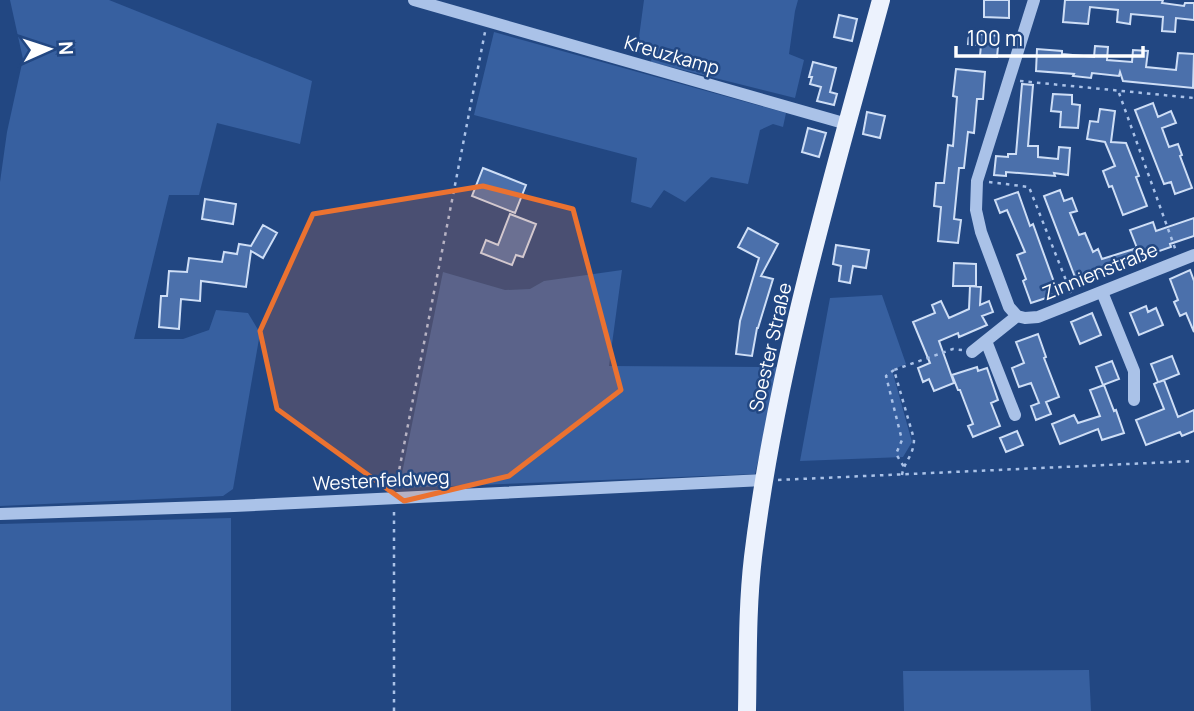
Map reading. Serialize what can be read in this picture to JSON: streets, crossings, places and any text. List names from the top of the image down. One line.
{"streets":{"main road":["Soester Straße"],"street":["Kreuzkamp","Zinnienstraße","Westenfeldweg"]},"crossings":[["Kreuzkamp","Soester Straße"],["Soester Straße","Westenfeldweg"]],"scale_bar":"100 m","north":"right"}
